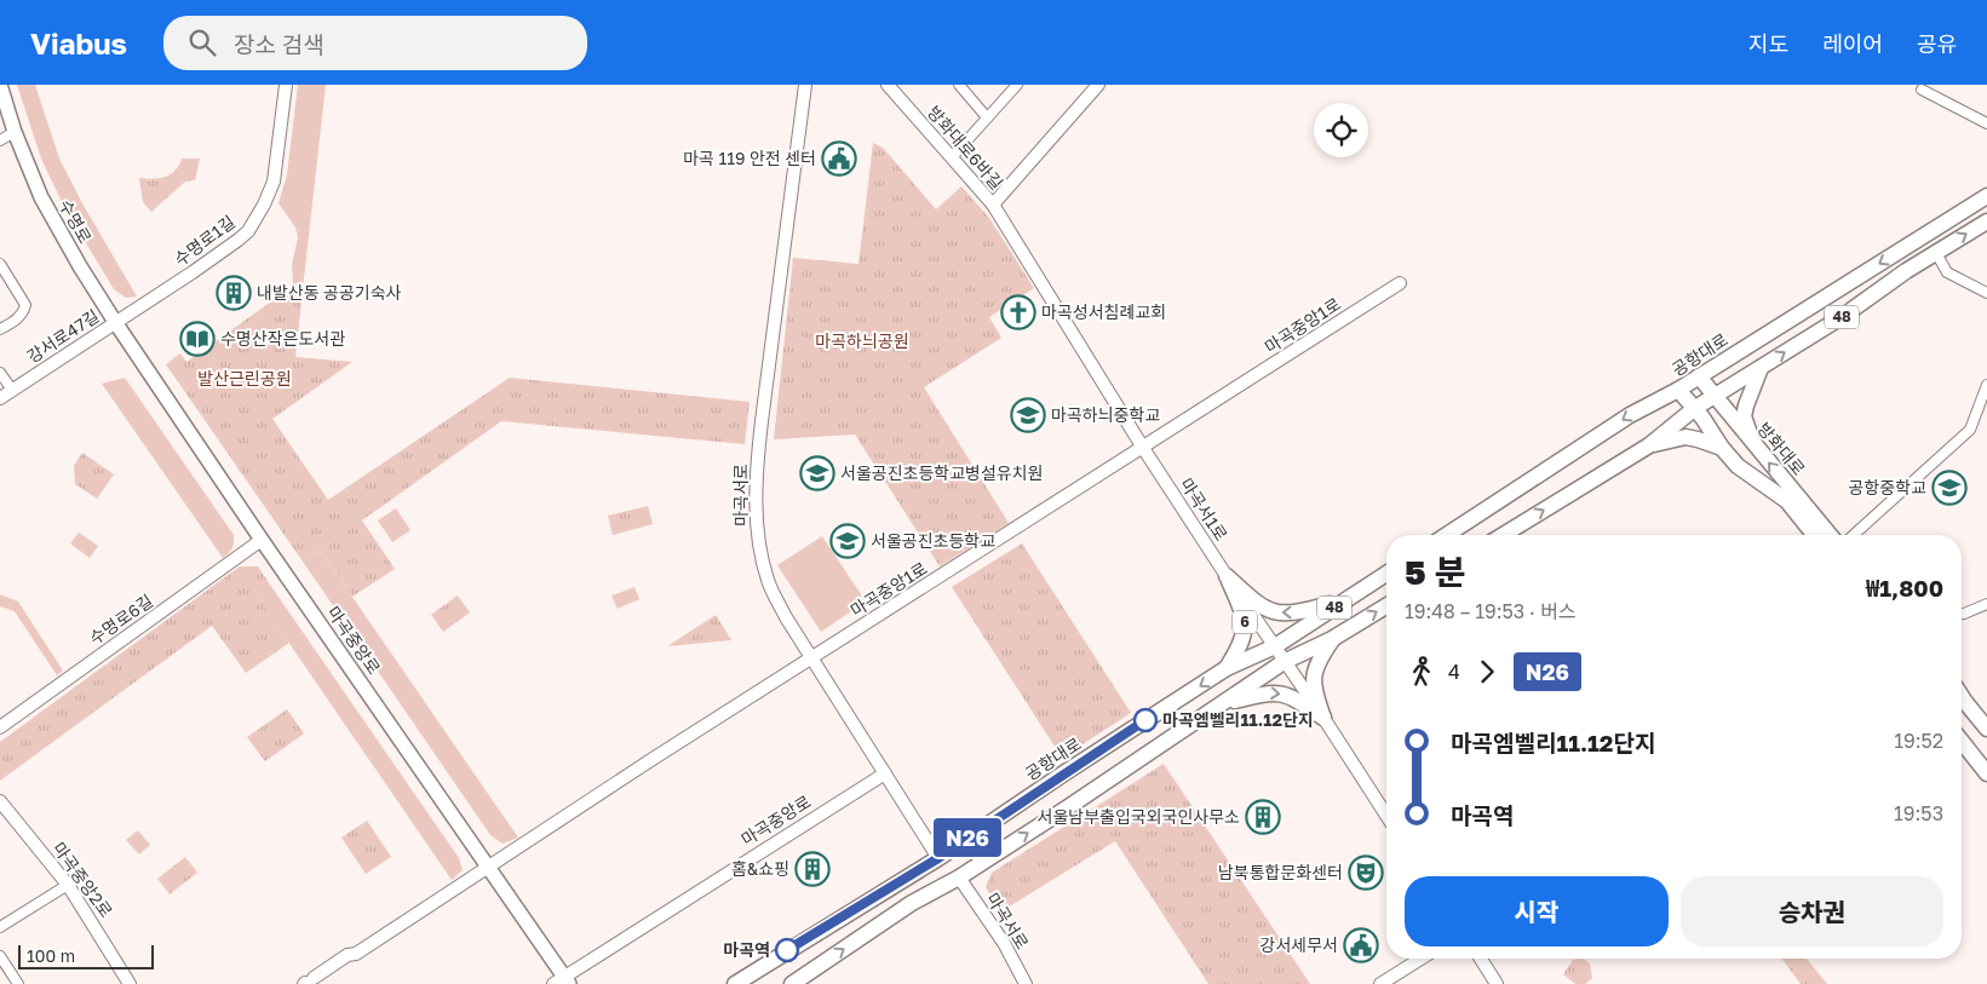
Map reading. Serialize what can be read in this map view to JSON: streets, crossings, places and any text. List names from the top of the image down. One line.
{"streets":{"main road":["수명로","48","공항대로","방화대로","6","마곡중앙로"],"street":["방화대로6바길","수명로1길","마곡중앙1로","강서로47길","마곡서로","마곡서1로","수명로6길","마곡중앙2로"]},"crossings":[["방화대로6바길","마곡서1로"],["수명로","수명로1길"],["수명로","강서로47길"],["수명로","마곡중앙로"],["수명로1길","강서로47길"],["수명로1길","마곡중앙로"],["48","방화대로"],["48","마곡서1로"],["마곡중앙1로","마곡서로"],["마곡중앙1로","마곡서1로"],["마곡중앙1로","마곡중앙로"],["강서로47길","마곡중앙로"],["공항대로","방화대로"],["공항대로","마곡서로"],["공항대로","마곡서1로"],["공항대로","6"],["마곡서로","마곡중앙로"],["마곡서1로","6"],["수명로6길","마곡중앙로"]],"parks":["마곡하늬공원","발산근린공원"],"places":{"public building":["마곡 119 안전 센터","강서세무서"],"building":["내발산동 공공기숙사","서울남부출입국외국인사무소","홈&쇼핑"],"church":["마곡성서침례교회"],"library":["수명산작은도서관"],"school or university":["마곡하늬중학교","서울공진초등학교병설유치원","공항중학교","서울공진초등학교"],"other":["마곡엠벨리11.12단지","마곡역"],"theatre":["남북통합문화센터"]},"lines":["bus line N26"],"scale_bar":"100 m","page":{"header":"Viabus","search":"장소 검색","nav":["지도","레이어","공유"],"on_map":"N26","heading":["5 분","19:48 – 19:53 · 버스","₩1,800"],"legs":["4","N26"],"list":[{"name":"마곡엠벨리11.12단지","value":"19:52"},{"name":"마곡역","value":"19:53"}],"buttons":["시작","승차권"],"scale":"100 m"}}
